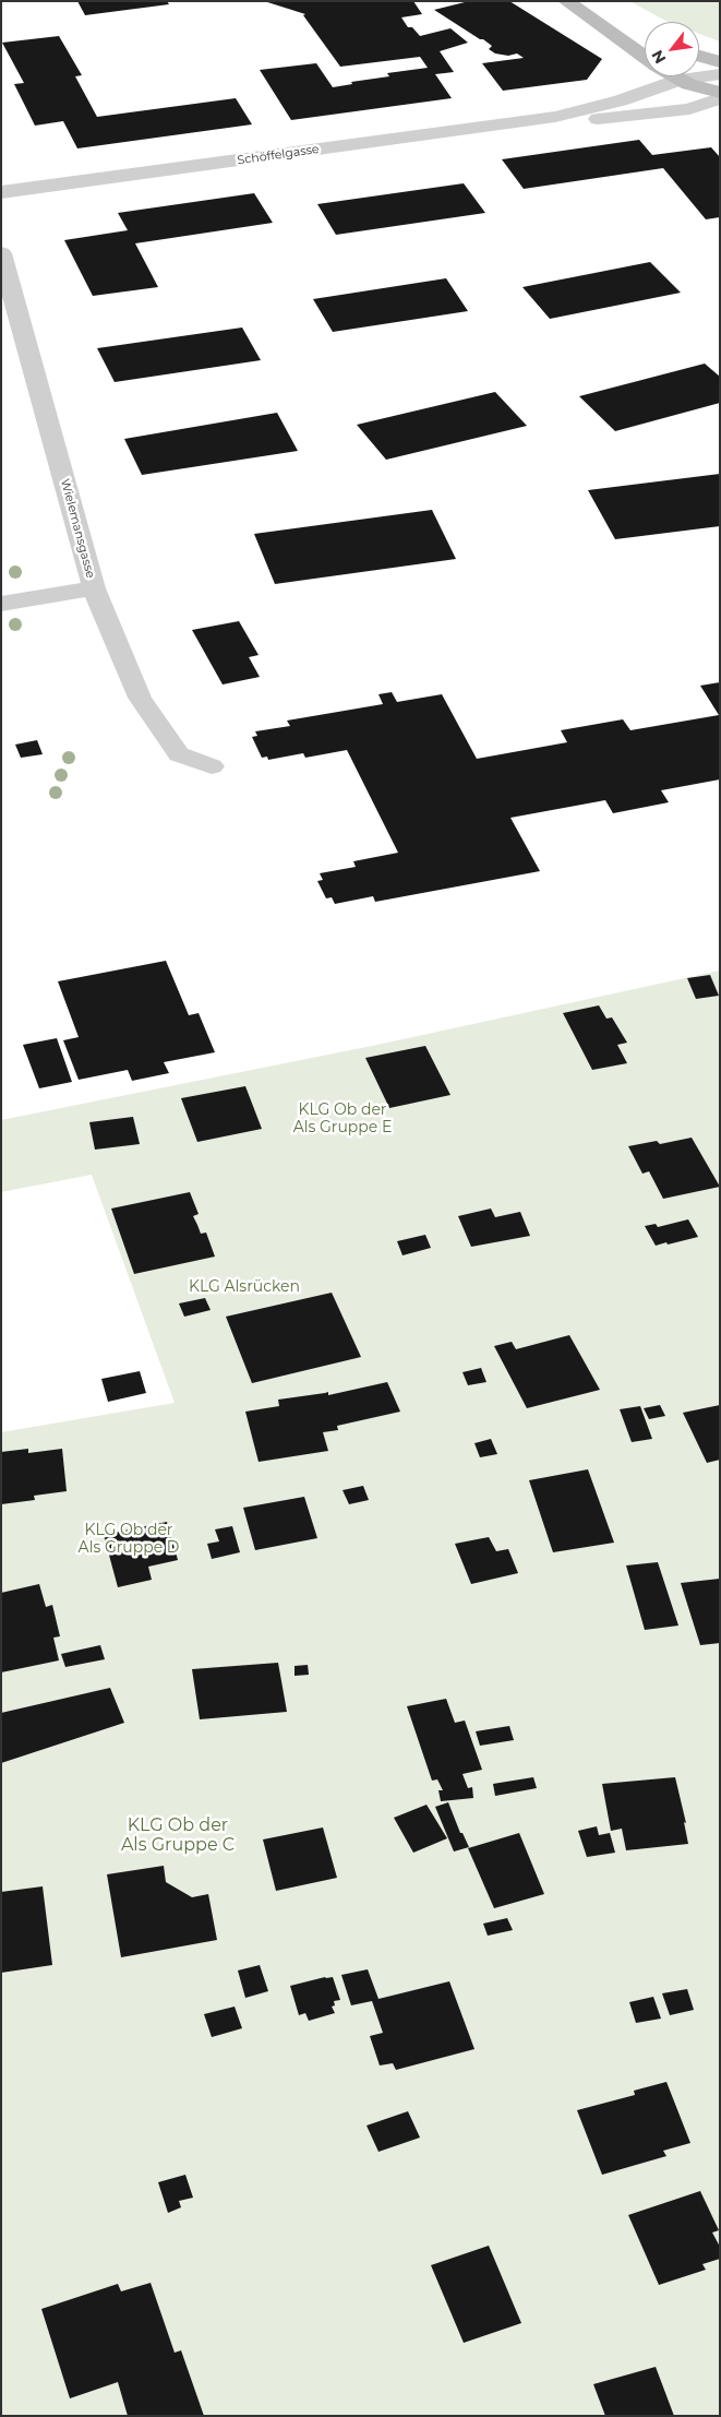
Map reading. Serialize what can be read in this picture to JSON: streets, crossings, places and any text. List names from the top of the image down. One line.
{"streets":{"street":["Schöffelgasse","Wielemansgasse"]},"parks":["KLG Ob der Als Gruppe E","KLG Alsrücken","KLG Ob der Als Gruppe D","KLG Ob der Als Gruppe C"],"north":"bottom left"}
